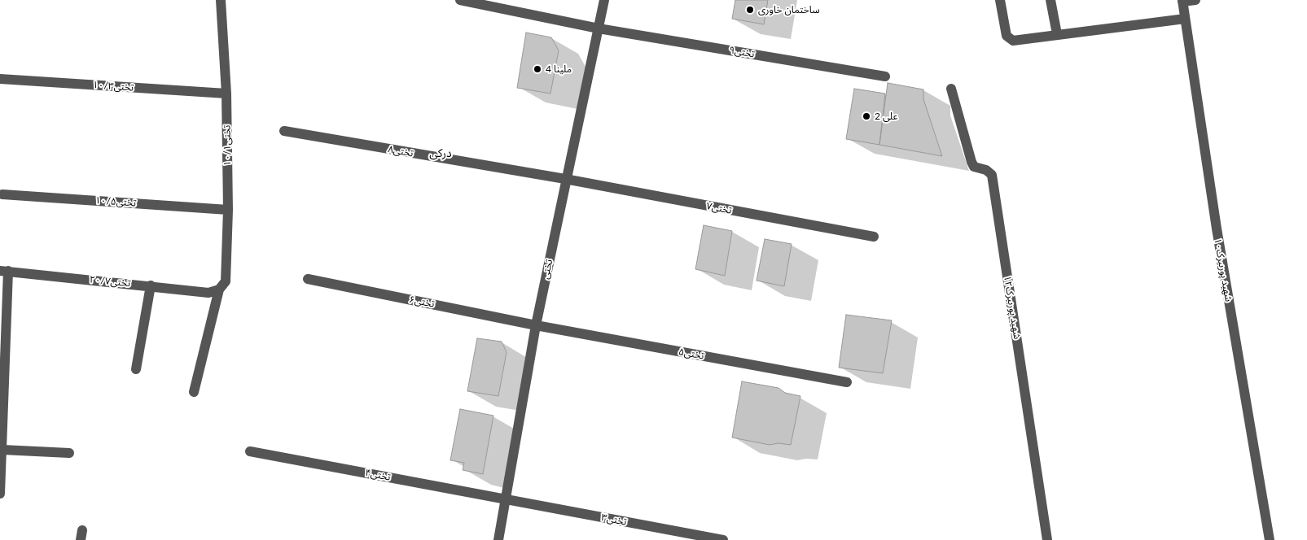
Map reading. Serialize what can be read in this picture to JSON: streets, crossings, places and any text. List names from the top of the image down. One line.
{"streets":{"street":["تختی۹","تختی۱۰/۳","تختی۱۰/۱","تختی۸","تختی۱۰/۵","تختی۷","تختی","شهید پوربیرک۱۰","تختی۲۰/۷","تختی۶","شهید پوربیرک۱۲","تختی۵","تختی۴","تختی۳"]},"crossings":[["تختی۹","تختی"],["تختی۱۰/۳","تختی۱۰/۱"],["تختی۱۰/۱","تختی۱۰/۵"],["تختی۱۰/۱","تختی۲۰/۷"],["تختی۸","تختی۷"],["تختی۸","تختی"],["تختی۷","تختی"],["تختی","تختی۶"],["تختی","تختی۵"],["تختی","تختی۴"],["تختی","تختی۳"],["تختی۶","تختی۵"],["تختی۴","تختی۳"]],"districts":["درکی"],"places":["ساختمان خاوری","ملینا 4","علی 2"]}
